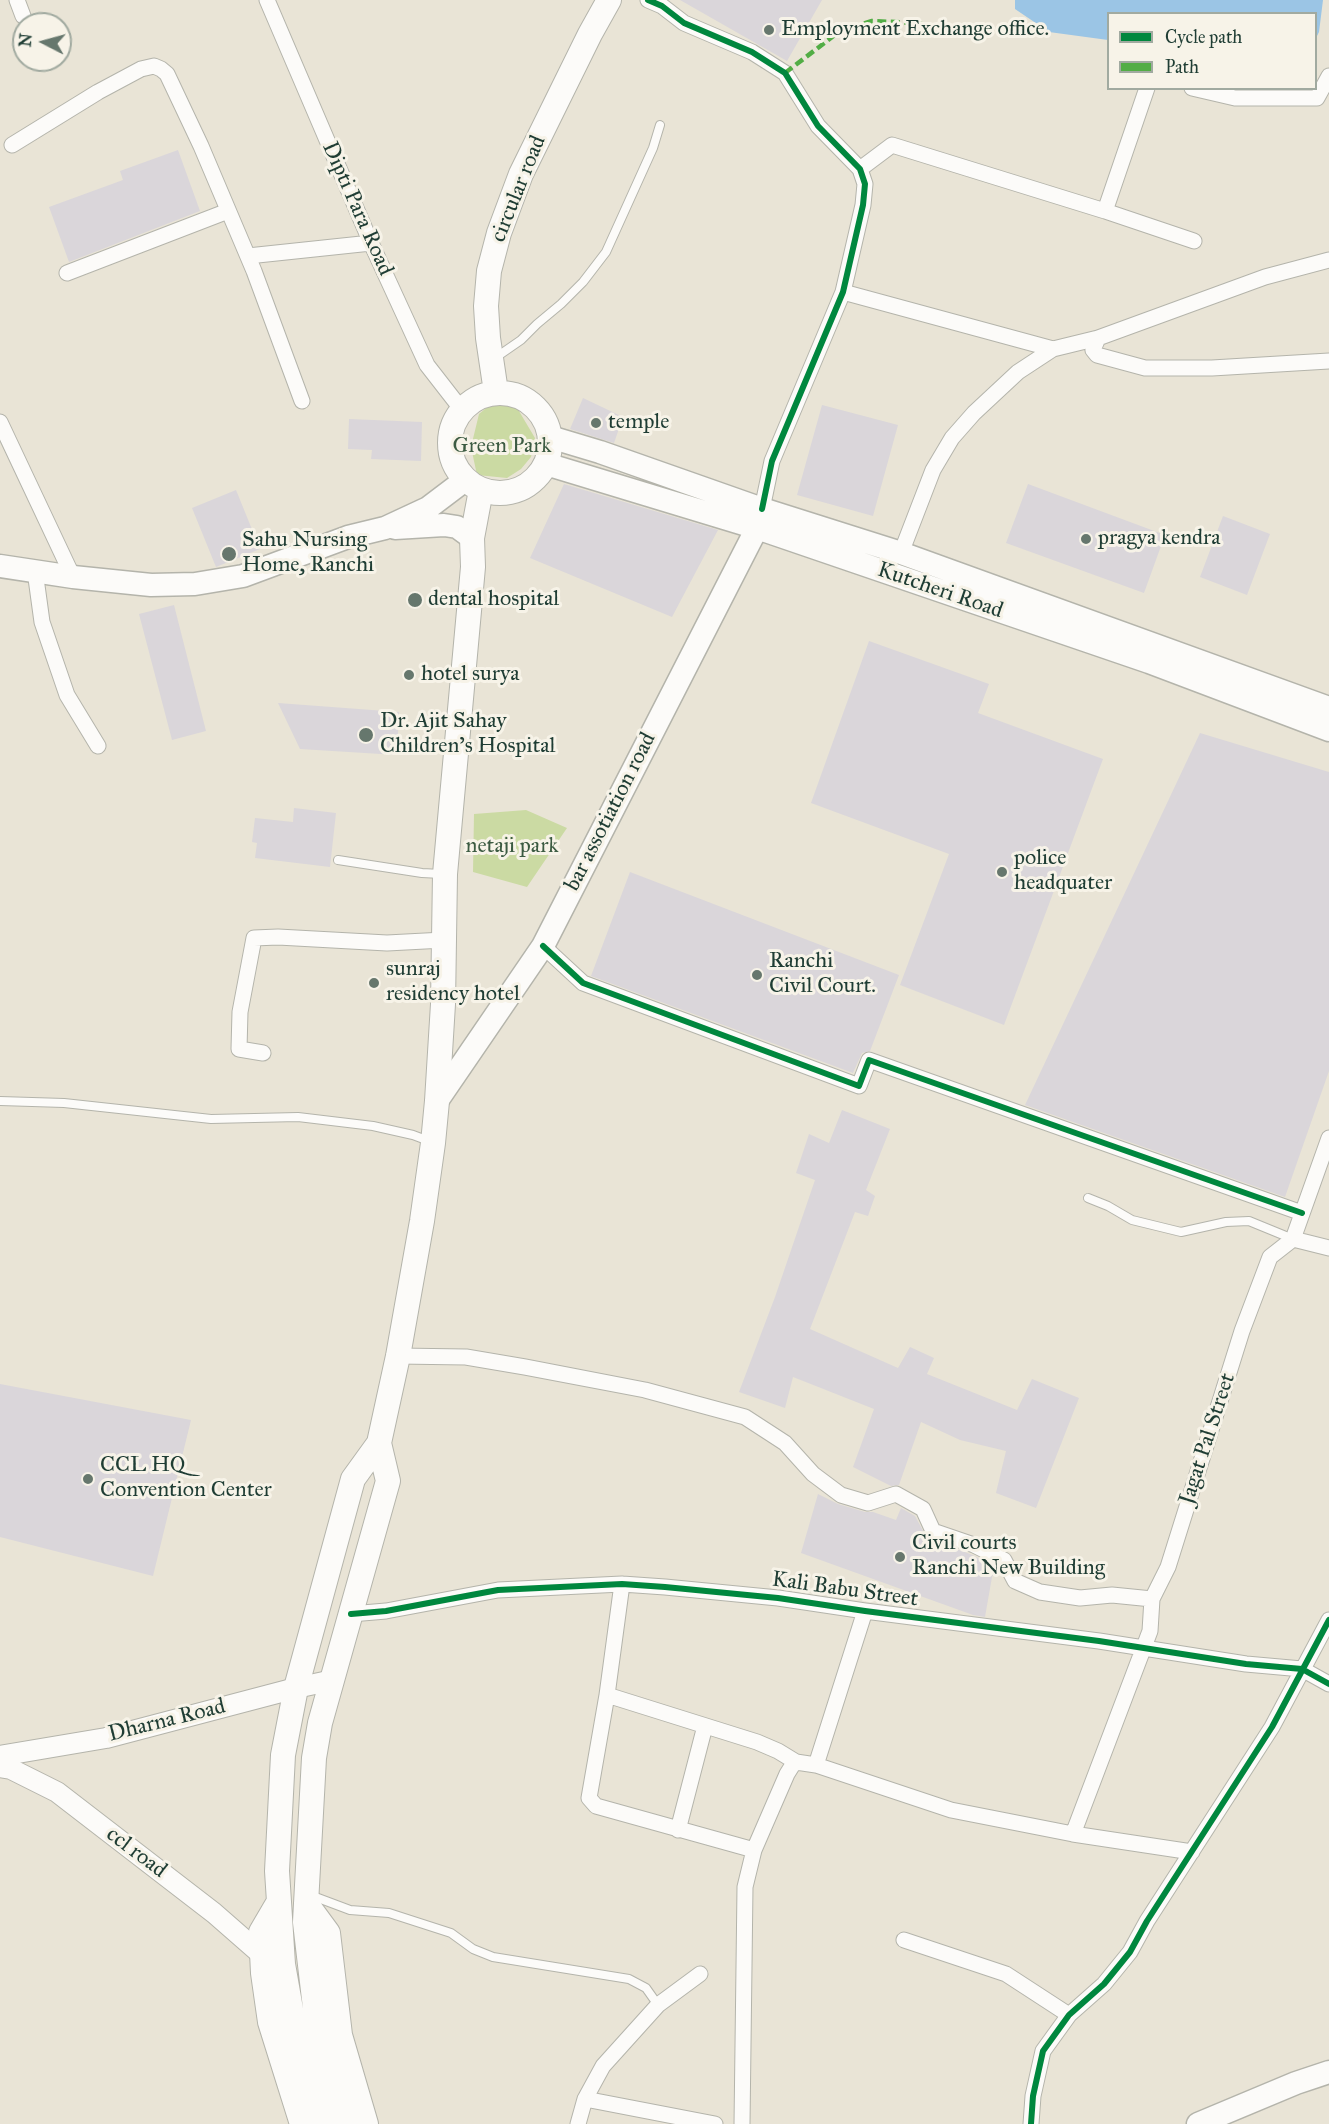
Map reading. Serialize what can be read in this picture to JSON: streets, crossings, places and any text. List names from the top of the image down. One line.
{"streets":{"main road":["circular road","Kutcheri Road","bar assotiation road"],"street":["Dipti Para Road","Jagat Pal Street","Kali Babu Street","Dharna Road","ccl road"]},"crossings":[["circular road","Dipti Para Road"],["circular road","Kutcheri Road"],["Dipti Para Road","Kutcheri Road"],["Kutcheri Road","bar assotiation road"],["Jagat Pal Street","Kali Babu Street"]],"parks":["Green Park","netaji park"],"places":["Employment Exchange office.","temple","pragya kendra","Sahu Nursing Home, Ranchi","dental hospital","hotel surya","Dr. Ajit Sahay Children's Hospital","police headquater","Ranchi Civil Court.","sunraj residency hotel","CCL HQ Convention Center","Civil courts Ranchi New Building"],"legend":["Cycle path","Path"],"north":"left"}
